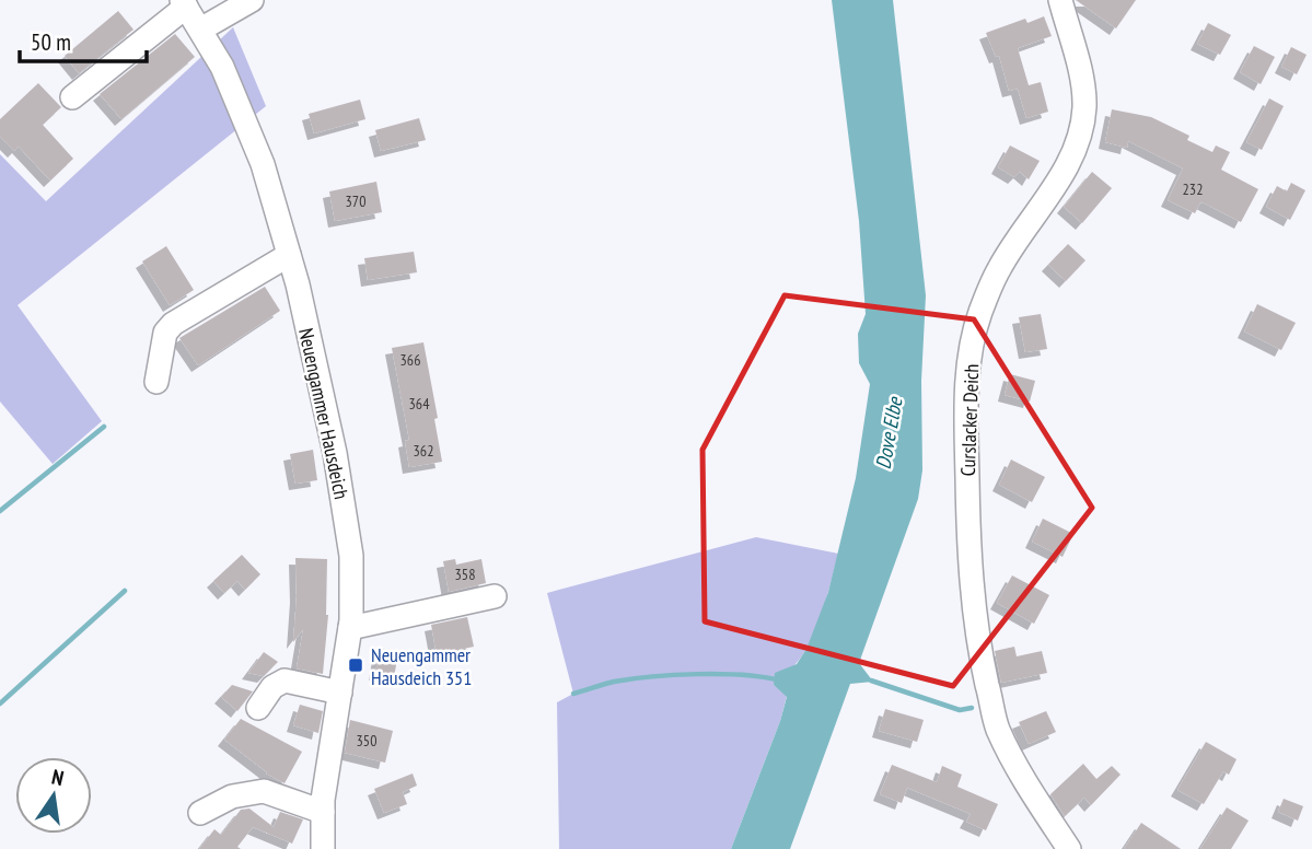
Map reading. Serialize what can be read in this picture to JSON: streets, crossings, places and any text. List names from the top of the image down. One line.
{"streets":{"street":["Neuengammer Hausdeich","Curslacker Deich"]},"water":["Dove Elbe"],"places":{"transit":["Neuengammer Hausdeich 351"]},"house_numbers":["232","370","366","364","362","358","350"],"scale_bar":"50 m","north":"top"}
